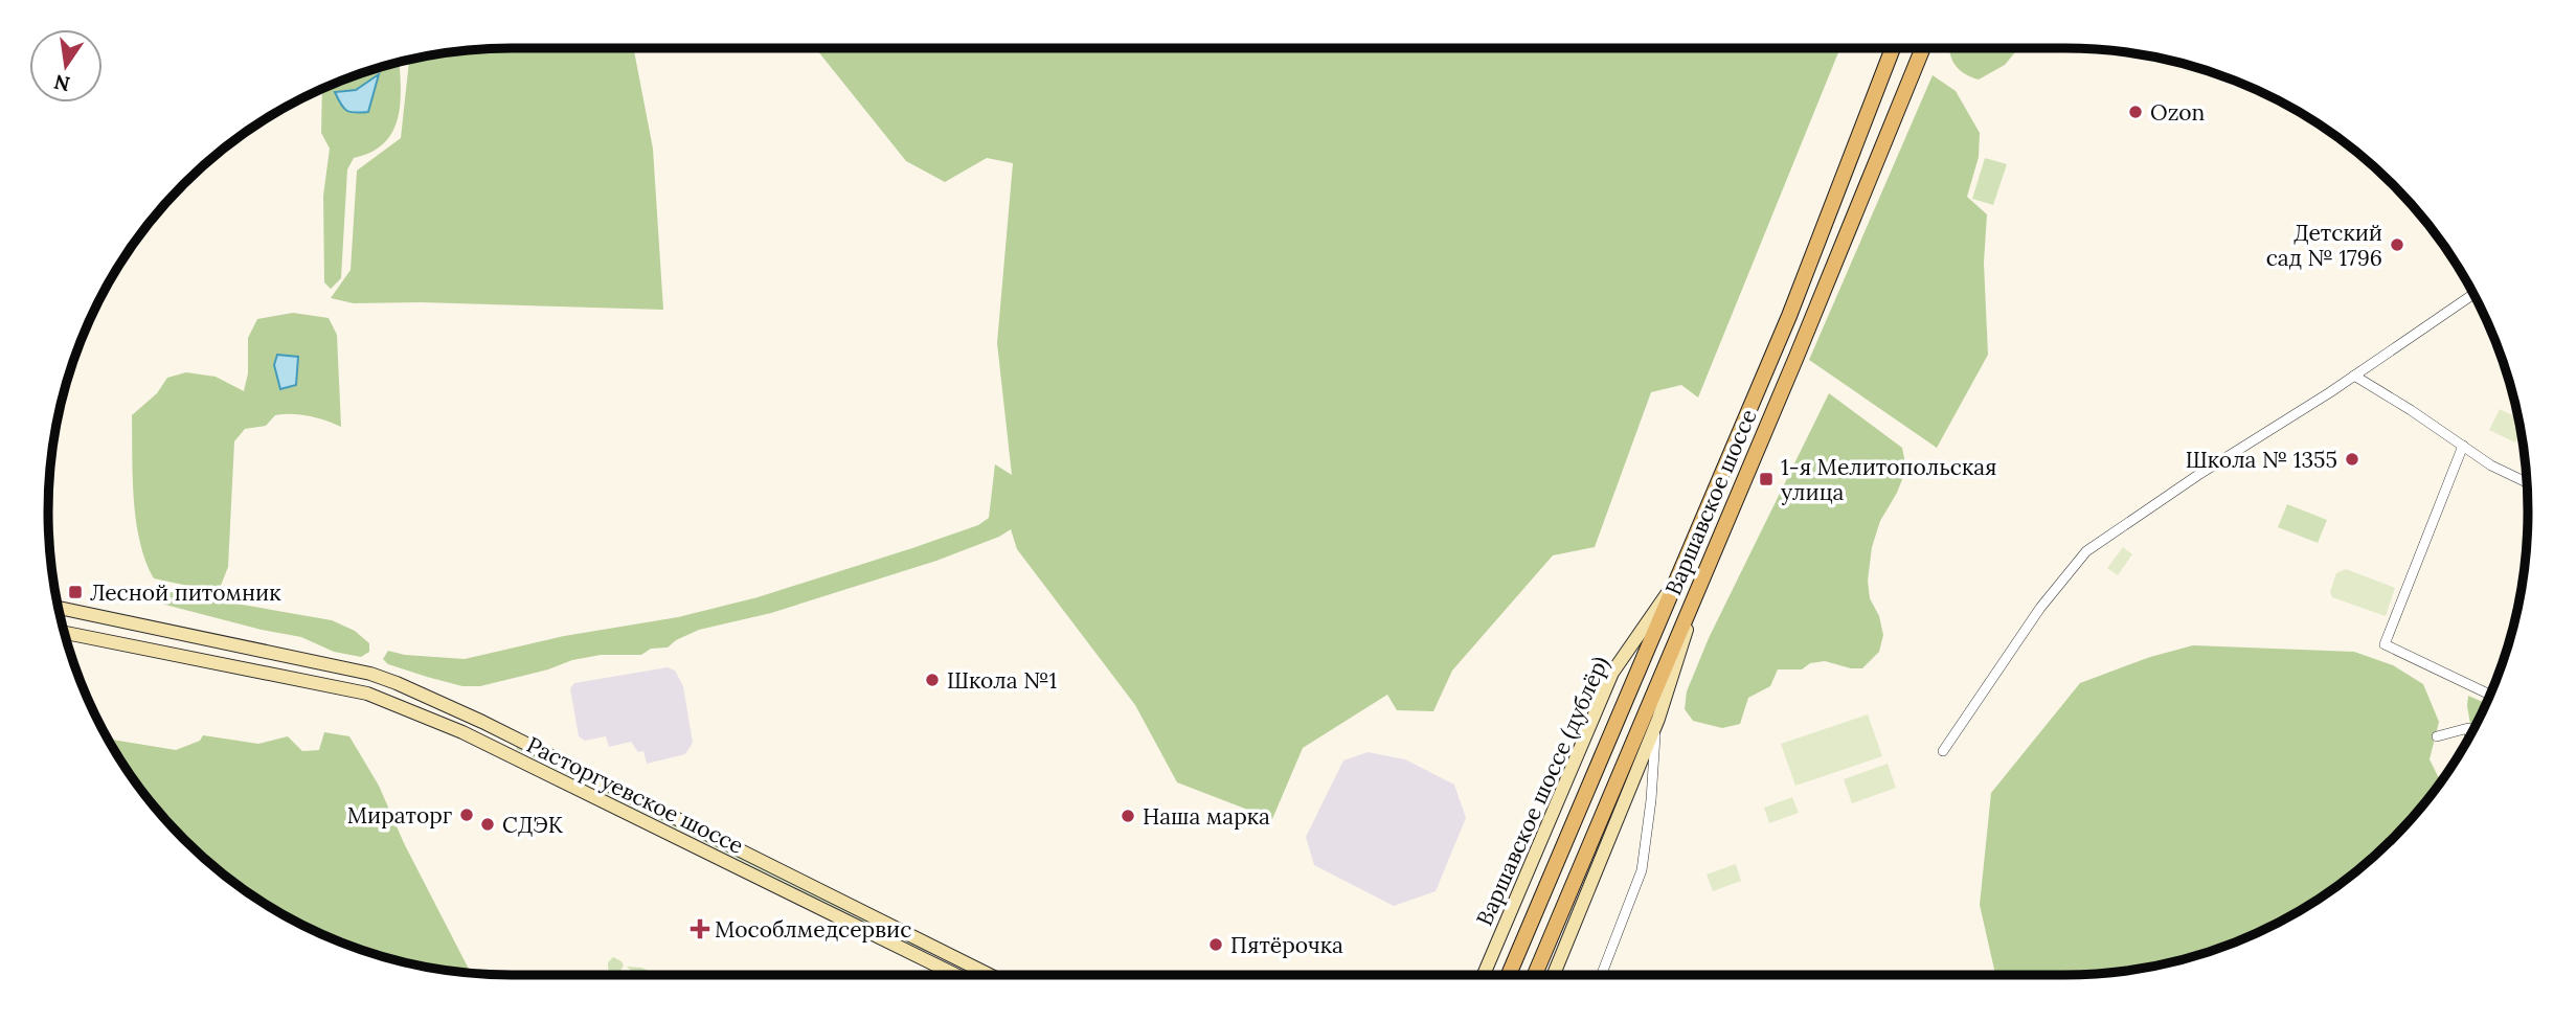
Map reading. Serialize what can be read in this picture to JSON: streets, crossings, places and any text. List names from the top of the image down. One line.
{"streets":{"main road":["Варшавское шоссе","Варшавское шоссе (дублёр)","Расторгуевское шоссе"]},"crossings":[["Варшавское шоссе","Варшавское шоссе (дублёр)"]],"places":{"other":["Ozon","Детский сад № 1796","Школа № 1355","Школа №1","Мираторг","Наша марка","СДЭК","Пятёрочка"],"transit":["1-я Мелитопольская улица","Лесной питомник"],"health":["Мособлмедсервис"]},"north":"bottom"}
